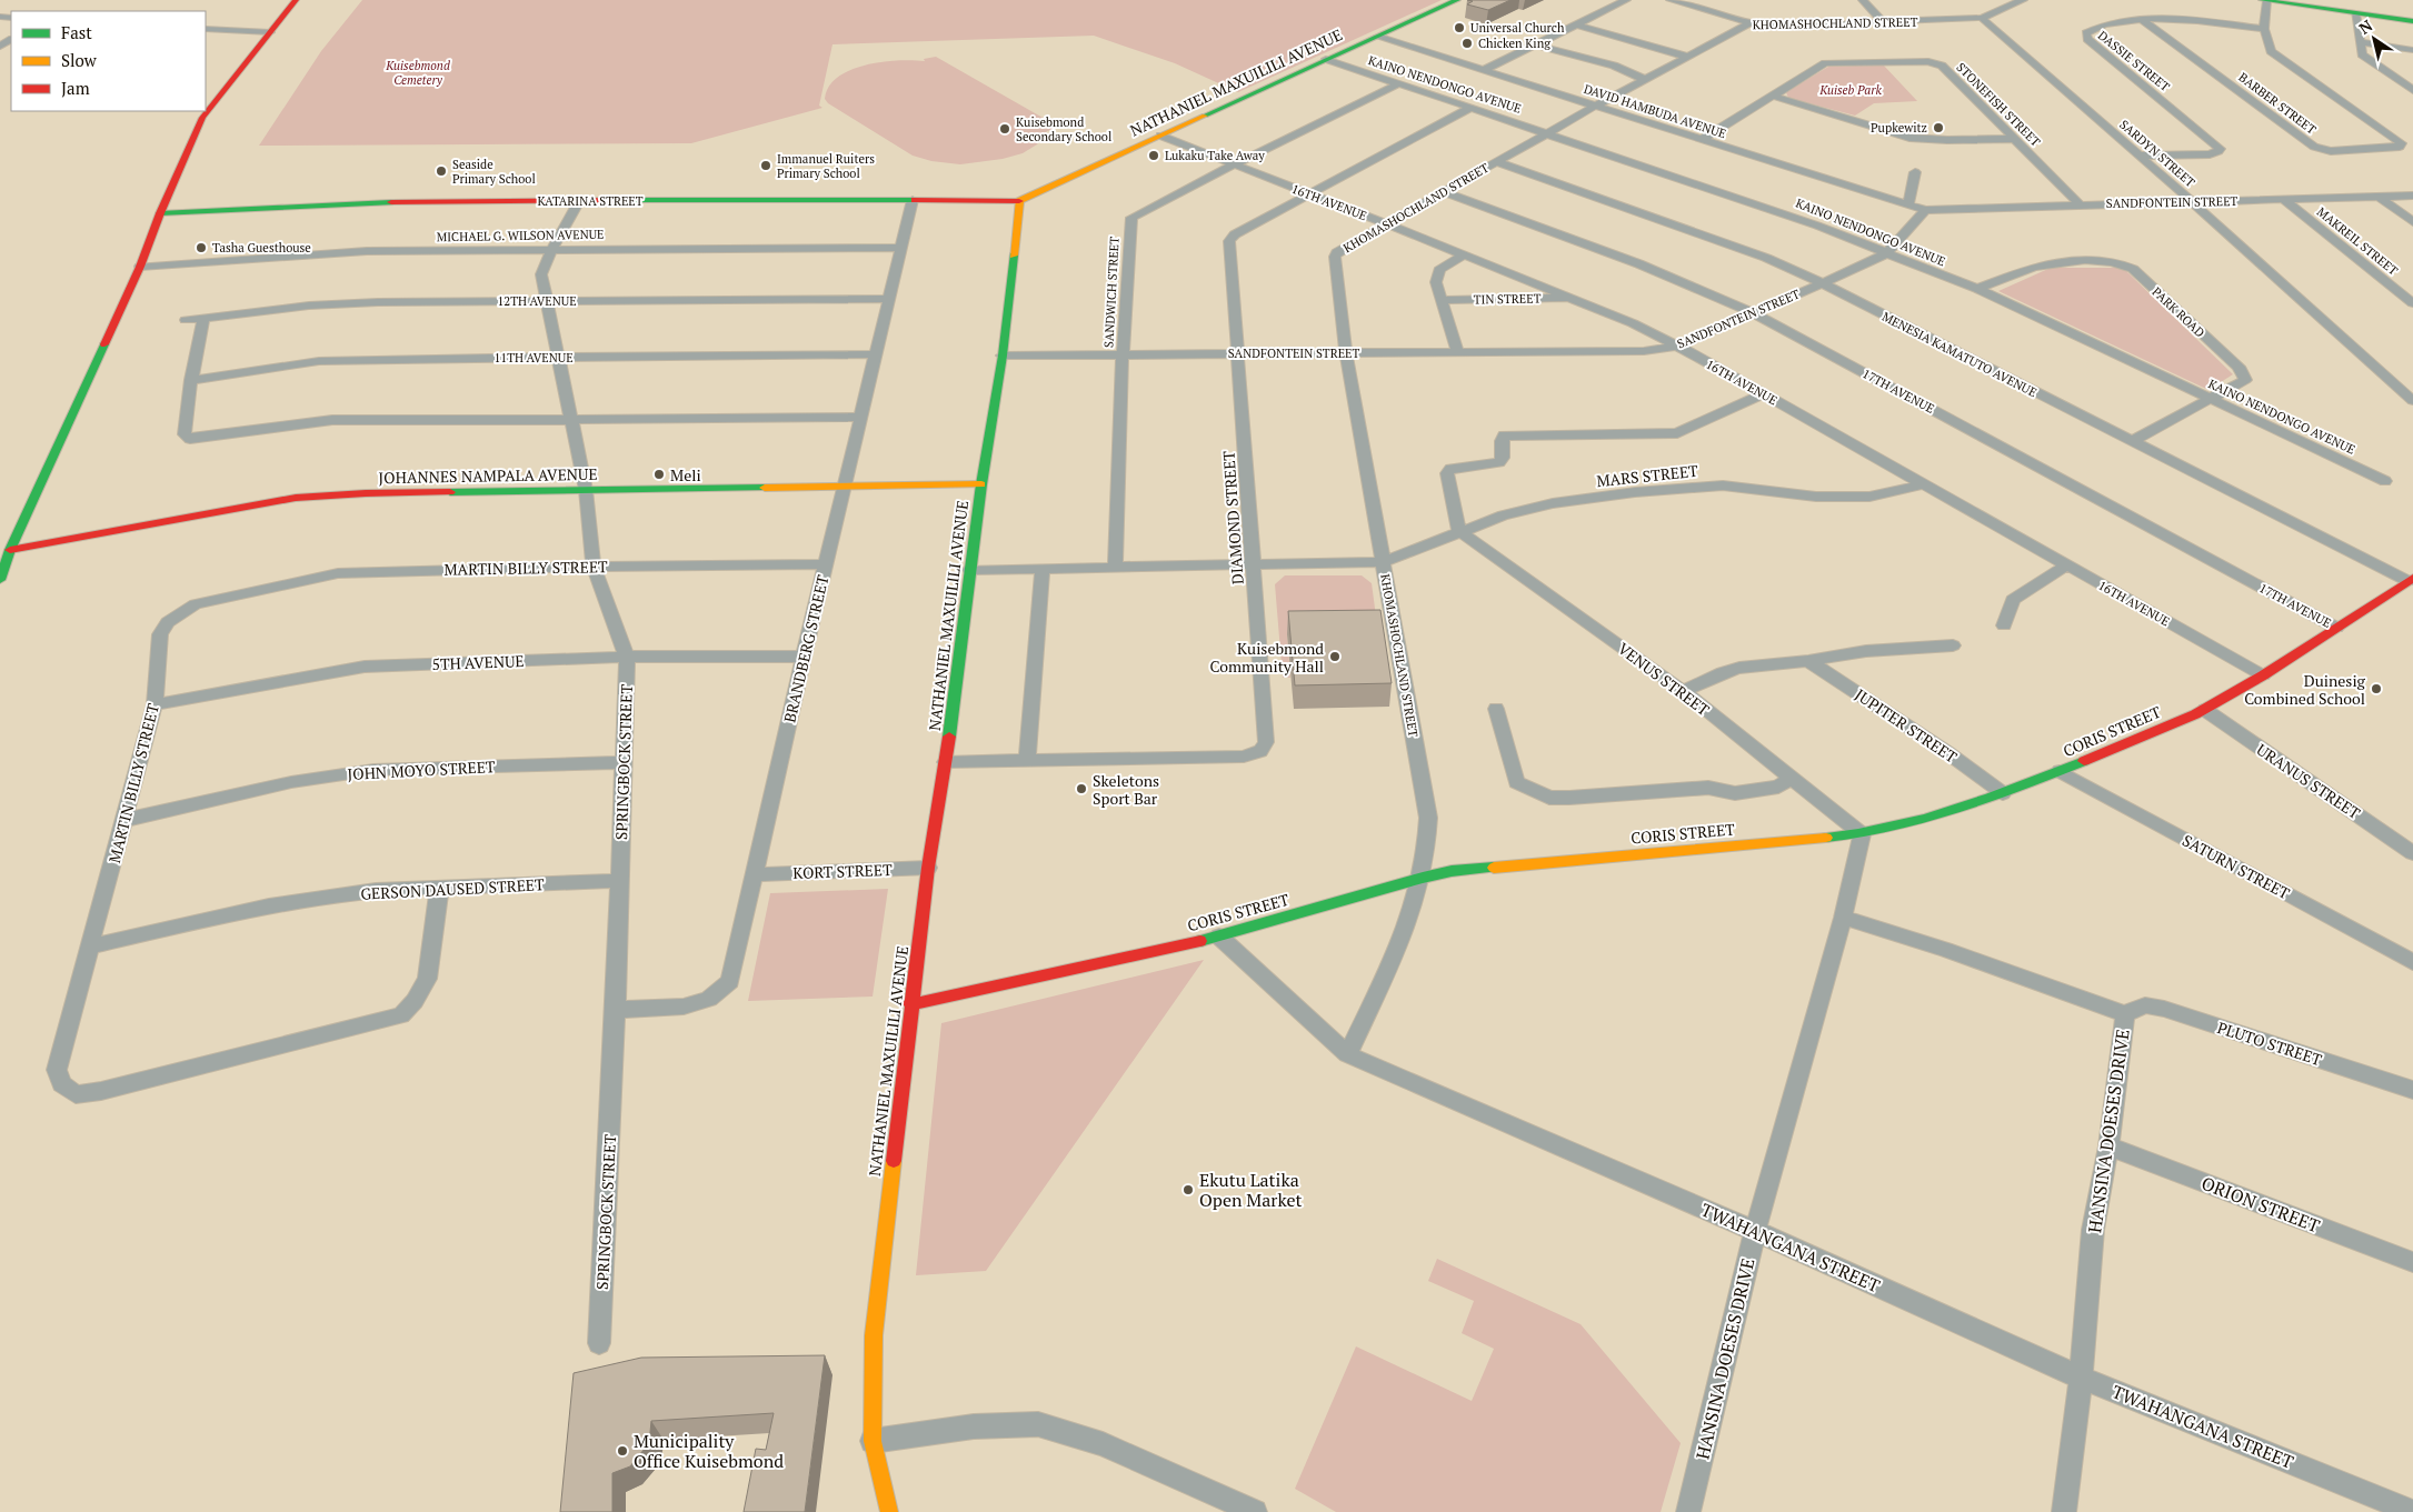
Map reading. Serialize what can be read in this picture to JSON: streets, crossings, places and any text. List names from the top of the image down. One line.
{"streets":{"street":["KHOMASHOCHLAND STREET","DASSIE STREET","NATHANIEL MAXUILILI AVENUE","KAINO NENDONGO AVENUE","BARBER STREET","STONEFISH STREET","DAVID HAMBUDA AVENUE","SARDYN STREET","KATARINA STREET","16TH AVENUE","SANDFONTEIN STREET","MICHAEL G. WILSON AVENUE","MAKREIL STREET","SANDWICH STREET","TIN STREET","12TH AVENUE","PARK ROAD","MENESIA KAMATUTO AVENUE","11TH AVENUE","17TH AVENUE","JOHANNES NAMPALA AVENUE","MARS STREET","DIAMOND STREET","MARTIN BILLY STREET","BRANDBERG STREET","5TH AVENUE","VENUS STREET","JUPITER STREET","CORIS STREET","SPRINGBOCK STREET","JOHN MOYO STREET","URANUS STREET","SATURN STREET","KORT STREET","GERSON DAUSED STREET","PLUTO STREET","HANSINA DOESES DRIVE","ORION STREET","TWAHANGANA STREET"]},"crossings":[["KHOMASHOCHLAND STREET","KAINO NENDONGO AVENUE"],["KHOMASHOCHLAND STREET","DAVID HAMBUDA AVENUE"],["KHOMASHOCHLAND STREET","SARDYN STREET"],["KHOMASHOCHLAND STREET","16TH AVENUE"],["KHOMASHOCHLAND STREET","SANDFONTEIN STREET"],["KHOMASHOCHLAND STREET","MENESIA KAMATUTO AVENUE"],["KHOMASHOCHLAND STREET","17TH AVENUE"],["KHOMASHOCHLAND STREET","MARS STREET"],["KHOMASHOCHLAND STREET","CORIS STREET"],["DASSIE STREET","BARBER STREET"],["DASSIE STREET","SARDYN STREET"],["NATHANIEL MAXUILILI AVENUE","KAINO NENDONGO AVENUE"],["NATHANIEL MAXUILILI AVENUE","DAVID HAMBUDA AVENUE"],["NATHANIEL MAXUILILI AVENUE","KATARINA STREET"],["NATHANIEL MAXUILILI AVENUE","16TH AVENUE"],["NATHANIEL MAXUILILI AVENUE","SANDFONTEIN STREET"],["NATHANIEL MAXUILILI AVENUE","JOHANNES NAMPALA AVENUE"],["NATHANIEL MAXUILILI AVENUE","DIAMOND STREET"],["NATHANIEL MAXUILILI AVENUE","CORIS STREET"],["NATHANIEL MAXUILILI AVENUE","KORT STREET"],["KAINO NENDONGO AVENUE","SANDFONTEIN STREET"],["KAINO NENDONGO AVENUE","SANDWICH STREET"],["KAINO NENDONGO AVENUE","PARK ROAD"],["KAINO NENDONGO AVENUE","DIAMOND STREET"],["STONEFISH STREET","DAVID HAMBUDA AVENUE"],["STONEFISH STREET","SANDFONTEIN STREET"],["DAVID HAMBUDA AVENUE","SANDFONTEIN STREET"],["SARDYN STREET","SANDFONTEIN STREET"],["KATARINA STREET","BRANDBERG STREET"],["KATARINA STREET","SPRINGBOCK STREET"],["16TH AVENUE","SANDFONTEIN STREET"],["16TH AVENUE","SANDWICH STREET"],["16TH AVENUE","TIN STREET"],["16TH AVENUE","MARS STREET"],["16TH AVENUE","DIAMOND STREET"],["16TH AVENUE","CORIS STREET"],["SANDFONTEIN STREET","MAKREIL STREET"],["SANDFONTEIN STREET","SANDWICH STREET"],["SANDFONTEIN STREET","MENESIA KAMATUTO AVENUE"],["SANDFONTEIN STREET","17TH AVENUE"],["SANDFONTEIN STREET","DIAMOND STREET"],["MICHAEL G. WILSON AVENUE","BRANDBERG STREET"],["MICHAEL G. WILSON AVENUE","SPRINGBOCK STREET"],["12TH AVENUE","BRANDBERG STREET"],["12TH AVENUE","SPRINGBOCK STREET"],["PARK ROAD","MENESIA KAMATUTO AVENUE"],["MENESIA KAMATUTO AVENUE","CORIS STREET"],["11TH AVENUE","BRANDBERG STREET"],["11TH AVENUE","SPRINGBOCK STREET"],["17TH AVENUE","CORIS STREET"],["JOHANNES NAMPALA AVENUE","BRANDBERG STREET"],["JOHANNES NAMPALA AVENUE","SPRINGBOCK STREET"],["MARS STREET","VENUS STREET"],["MARTIN BILLY STREET","BRANDBERG STREET"],["MARTIN BILLY STREET","5TH AVENUE"],["MARTIN BILLY STREET","SPRINGBOCK STREET"],["MARTIN BILLY STREET","JOHN MOYO STREET"],["MARTIN BILLY STREET","GERSON DAUSED STREET"],["BRANDBERG STREET","5TH AVENUE"],["BRANDBERG STREET","SPRINGBOCK STREET"],["BRANDBERG STREET","KORT STREET"],["5TH AVENUE","SPRINGBOCK STREET"],["VENUS STREET","CORIS STREET"],["VENUS STREET","HANSINA DOESES DRIVE"],["JUPITER STREET","CORIS STREET"],["CORIS STREET","URANUS STREET"],["CORIS STREET","SATURN STREET"],["CORIS STREET","HANSINA DOESES DRIVE"],["CORIS STREET","TWAHANGANA STREET"],["SPRINGBOCK STREET","JOHN MOYO STREET"],["SPRINGBOCK STREET","GERSON DAUSED STREET"],["PLUTO STREET","HANSINA DOESES DRIVE"],["HANSINA DOESES DRIVE","ORION STREET"],["HANSINA DOESES DRIVE","TWAHANGANA STREET"]],"parks":["Kuisebmond Cemetery","Kuiseb Park"],"places":["Universal Church","Chicken King","Pupkewitz","Kuisebmond Secondary School","Lukaku Take Away","Immanuel Ruiters Primary School","Seaside Primary School","Tasha Guesthouse","Meli","Kuisebmond Community Hall","Duinesig Combined School","Skeletons Sport Bar","Ekutu Latika Open Market","Municipality Office Kuisebmond"],"legend":["Fast","Slow","Jam"],"north":"top left"}
